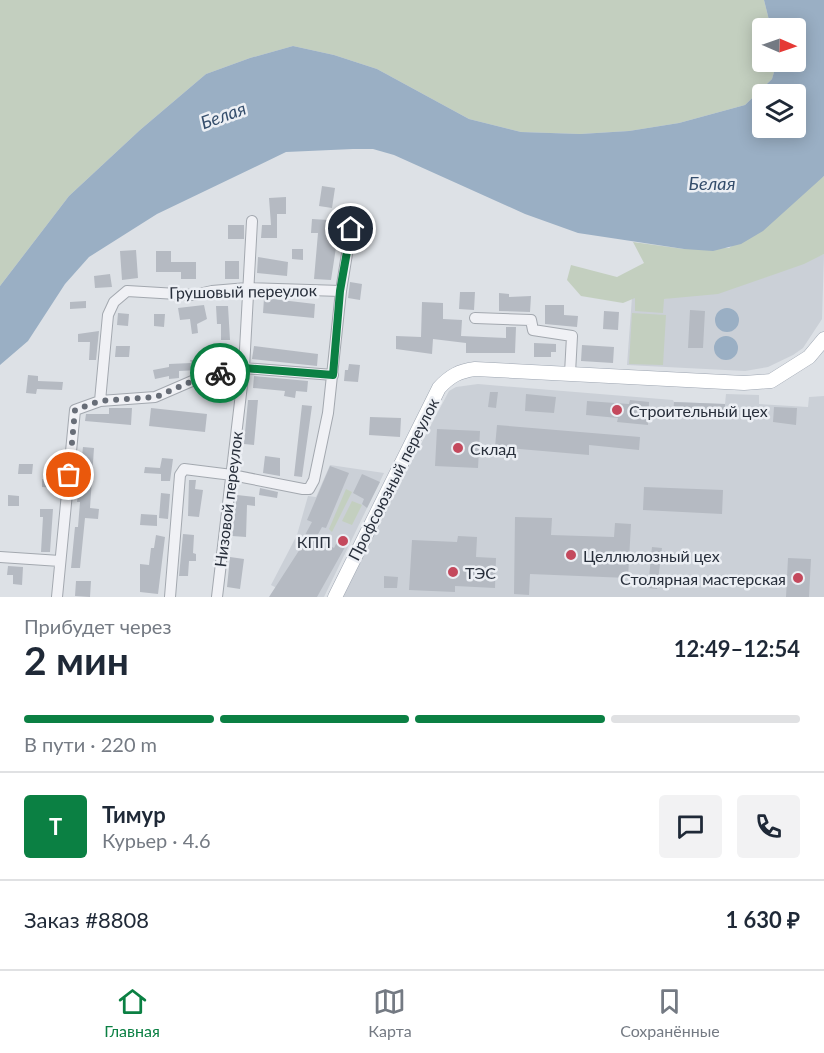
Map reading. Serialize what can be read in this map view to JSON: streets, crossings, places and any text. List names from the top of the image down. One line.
{"streets":{"main road":["Профсоюзный переулок"],"street":["Грушовый переулок","Низовой переулок"]},"crossings":[["Грушовый переулок","Низовой переулок"]],"water":["Белая"],"places":["Строительный цех","Склад","КПП","Целлюлозный цех","ТЭС","Столярная мастерская"],"north":"right","page":{"heading":["2 мин","Прибудет через","12:49–12:54"],"panel":["Тимур","Курьер · 4.6","Заказ #8808","1 630 ₽"],"bar":"В пути · 220 m","round":"Т","tabs":["Главная","Карта","Сохранённые"]}}
